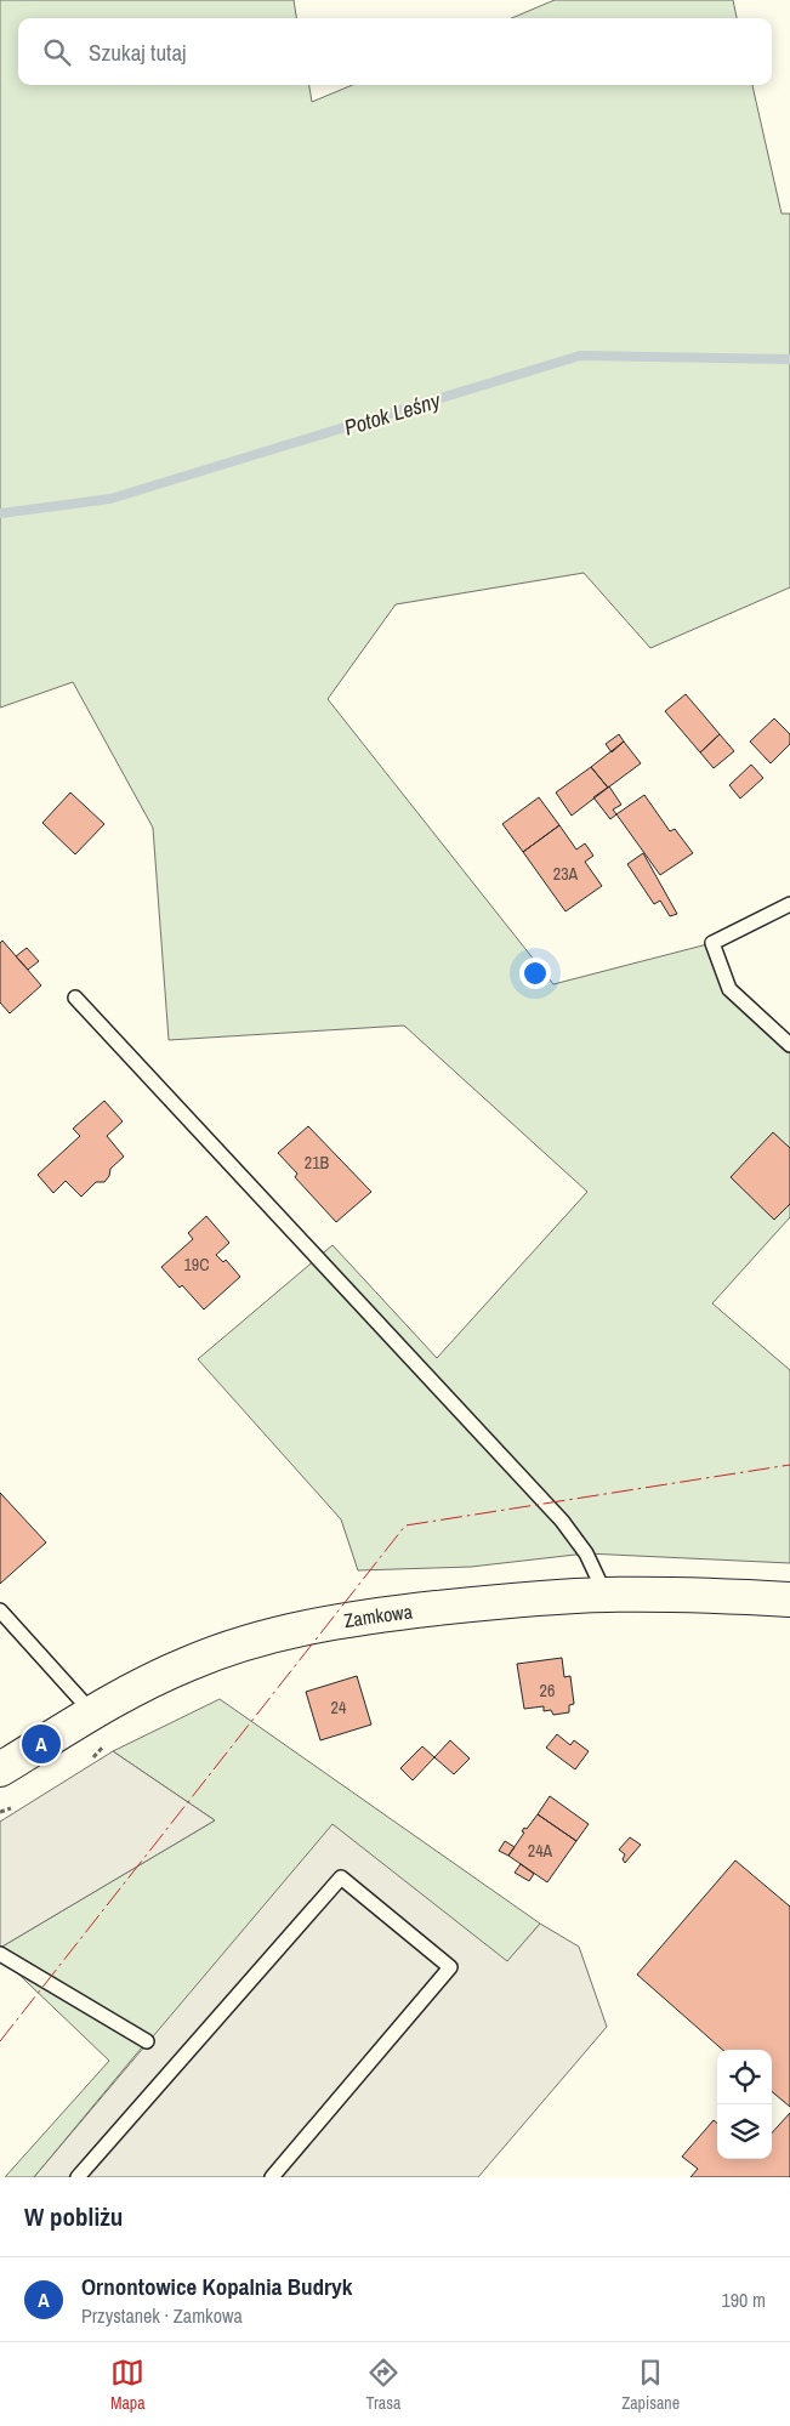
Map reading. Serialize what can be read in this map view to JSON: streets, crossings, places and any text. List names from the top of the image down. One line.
{"streets":{"street":["Zamkowa"]},"water":["Potok Leśny"],"house_numbers":["23A","21B","19C","26","24","24A"],"page":{"search":"Szukaj tutaj","pins":"A","heading":"W pobliżu","list":[{"mark":"A","name":"Ornontowice Kopalnia Budryk","note":"Przystanek · Zamkowa","value":"190 m"}],"nav":["Mapa","Trasa","Zapisane"]}}
